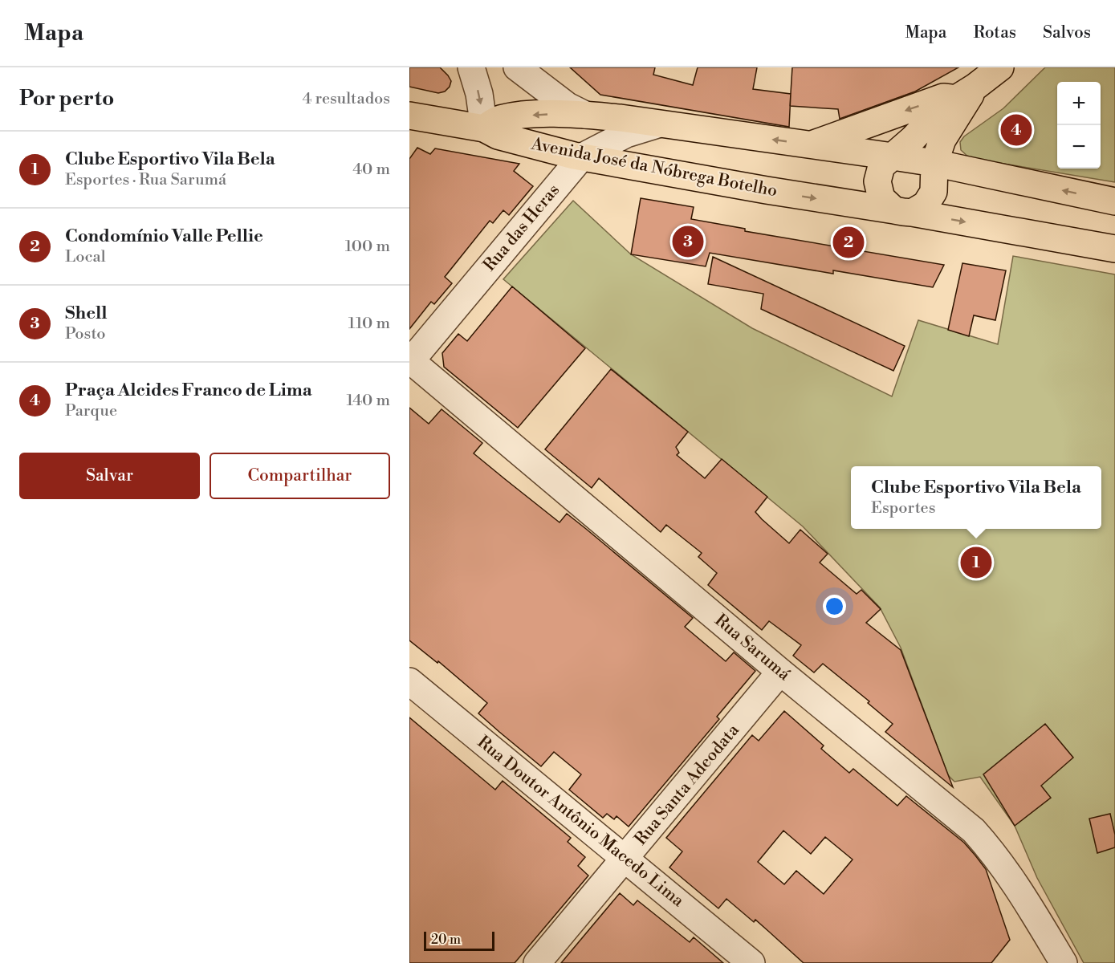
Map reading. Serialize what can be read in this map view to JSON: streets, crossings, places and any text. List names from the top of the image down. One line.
{"streets":{"main road":["Avenida José da Nóbrega Botelho"],"street":["Rua das Heras","Rua Sarumá","Rua Santa Adeodata","Rua Doutor Antônio Macedo Lima"]},"crossings":[["Avenida José da Nóbrega Botelho","Rua das Heras"],["Rua das Heras","Rua Sarumá"],["Rua Sarumá","Rua Santa Adeodata"],["Rua Santa Adeodata","Rua Doutor Antônio Macedo Lima"]],"scale_bar":"20 m","page":{"header":"Mapa","nav":["Mapa","Rotas","Salvos"],"heading":["Por perto","4 resultados"],"map_buttons":["+","−"],"pins":["4","3","2","1"],"list":[{"mark":"1","name":"Clube Esportivo Vila Bela","note":"Esportes · Rua Sarumá","value":"40 m"},{"mark":"2","name":"Condomínio Valle Pellie","note":"Local","value":"100 m"},{"mark":"3","name":"Shell","note":"Posto","value":"110 m"},{"mark":"4","name":"Praça Alcides Franco de Lima","note":"Parque","value":"140 m"}],"buttons":["Salvar","Compartilhar"],"popup":["Clube Esportivo Vila Bela","Esportes"],"scale":"20 m"}}
